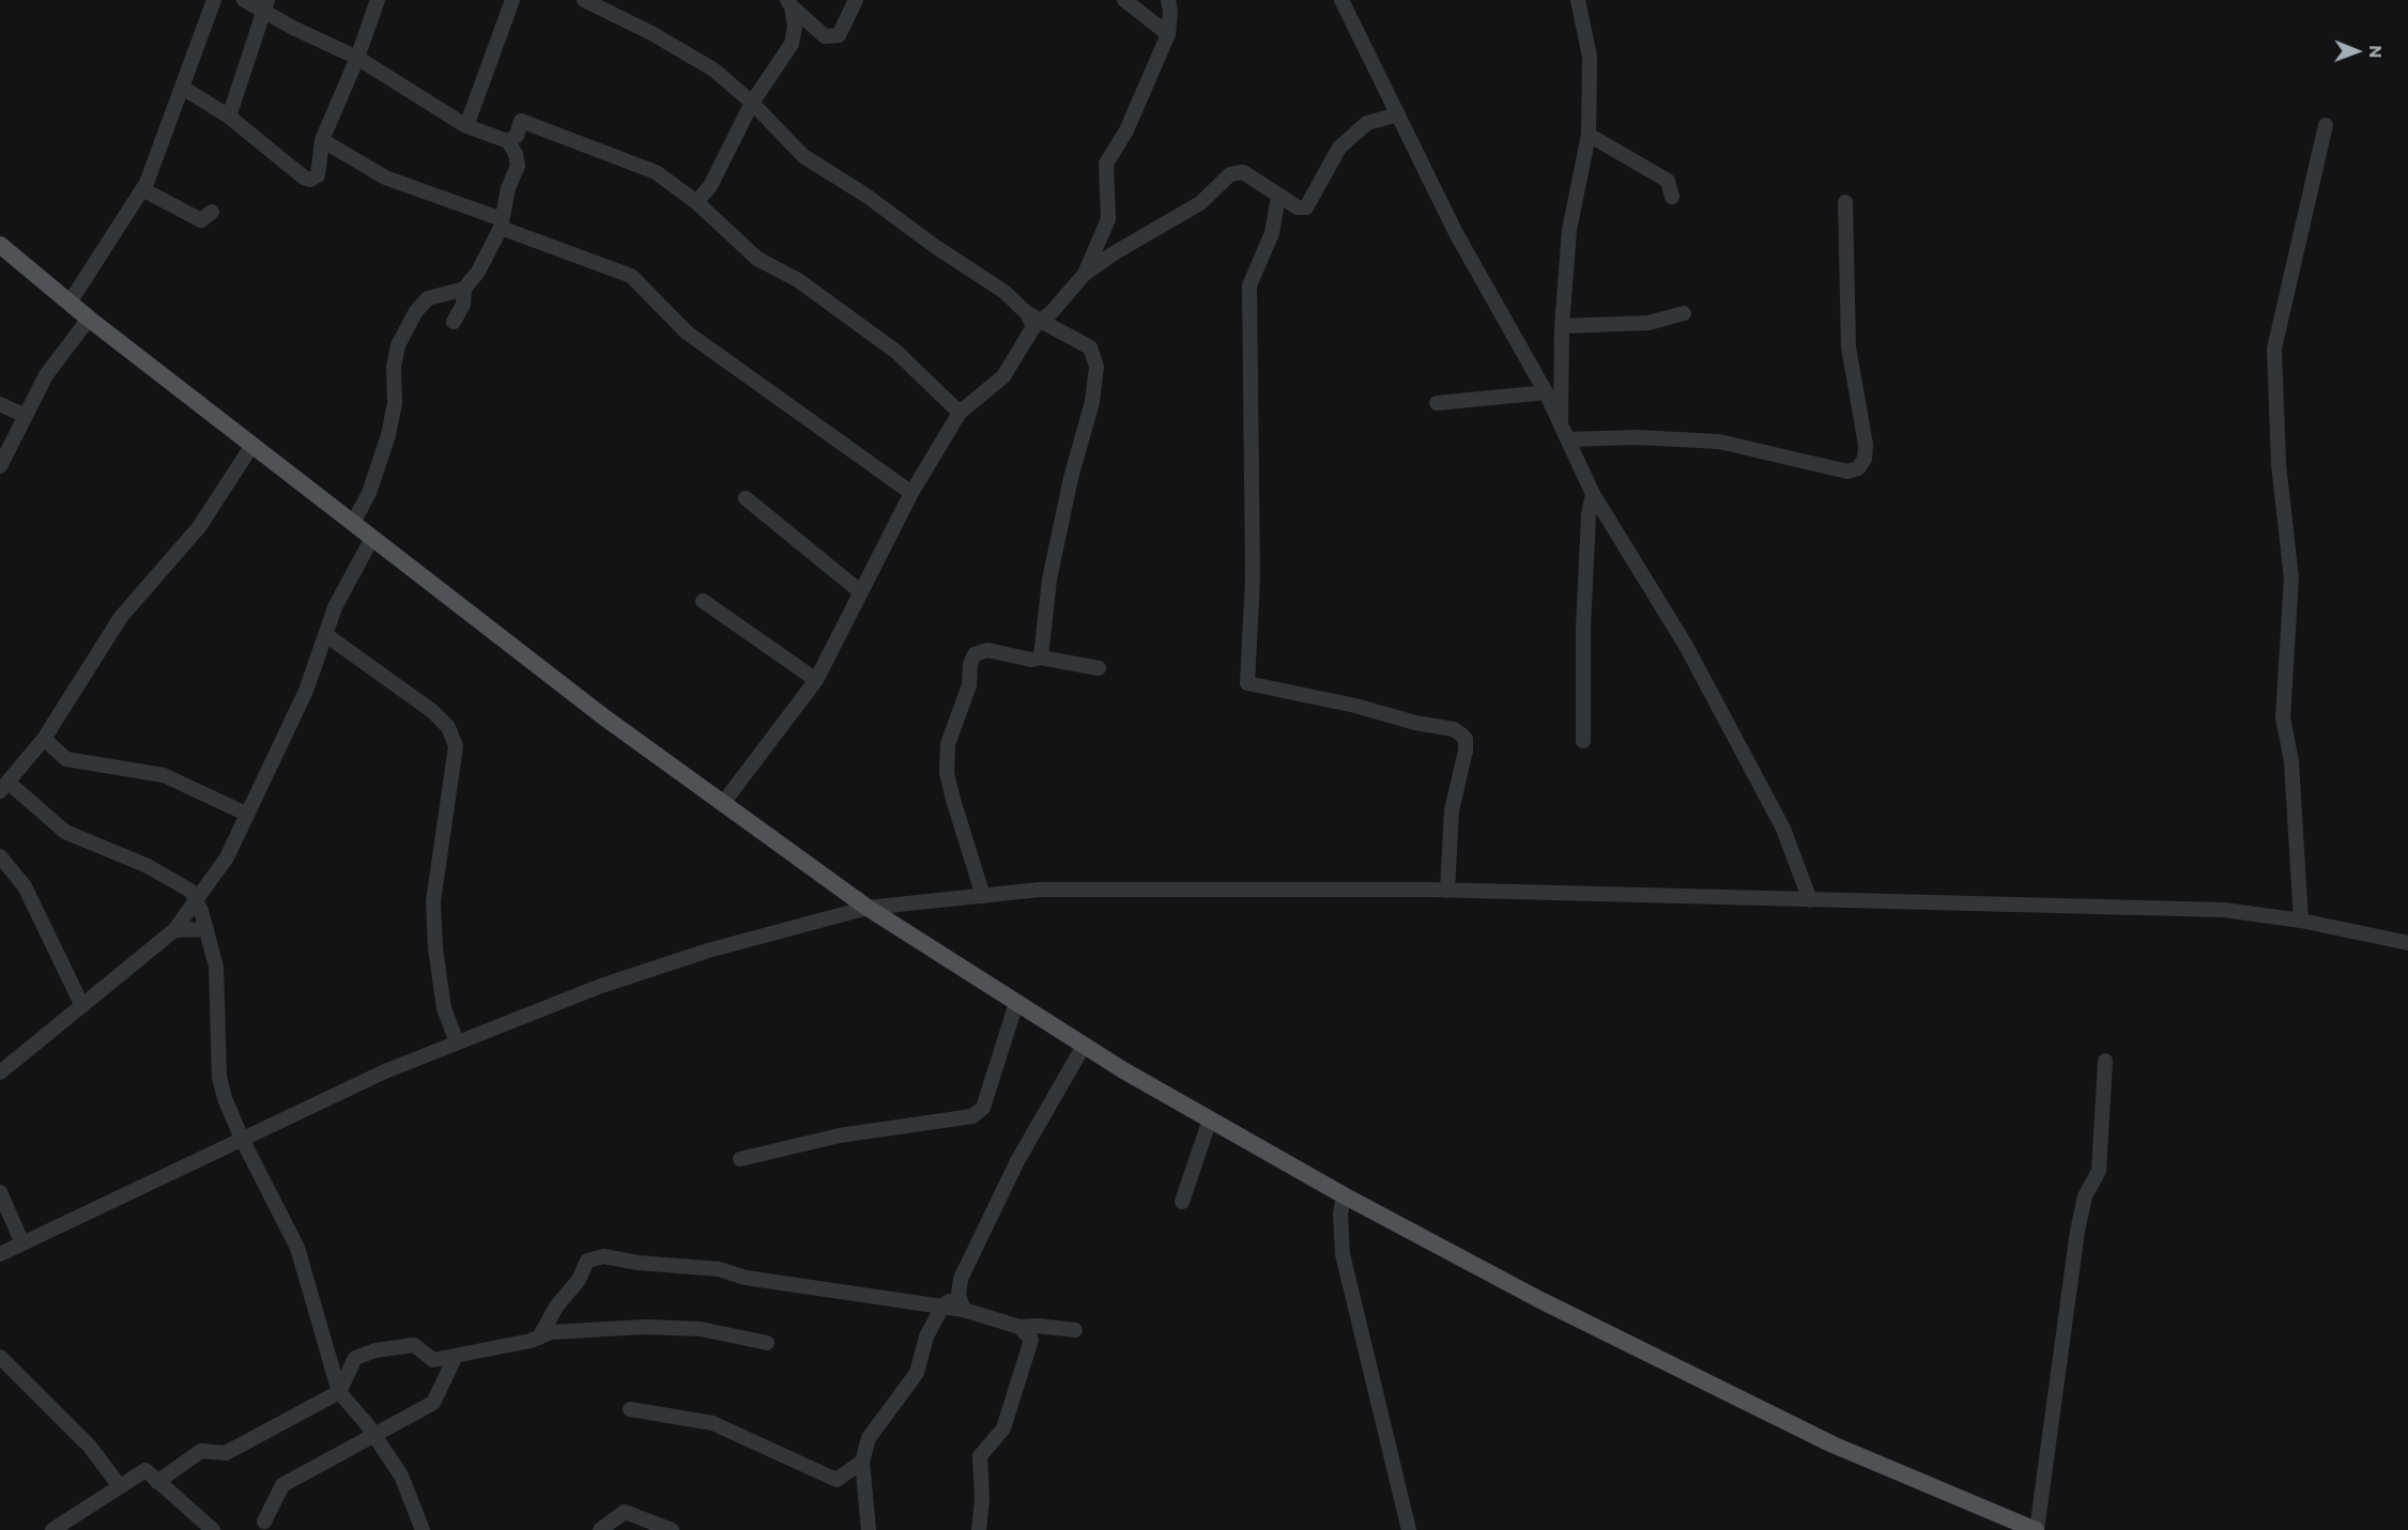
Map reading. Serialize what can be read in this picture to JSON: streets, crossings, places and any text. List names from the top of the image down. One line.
{"north":"right"}
